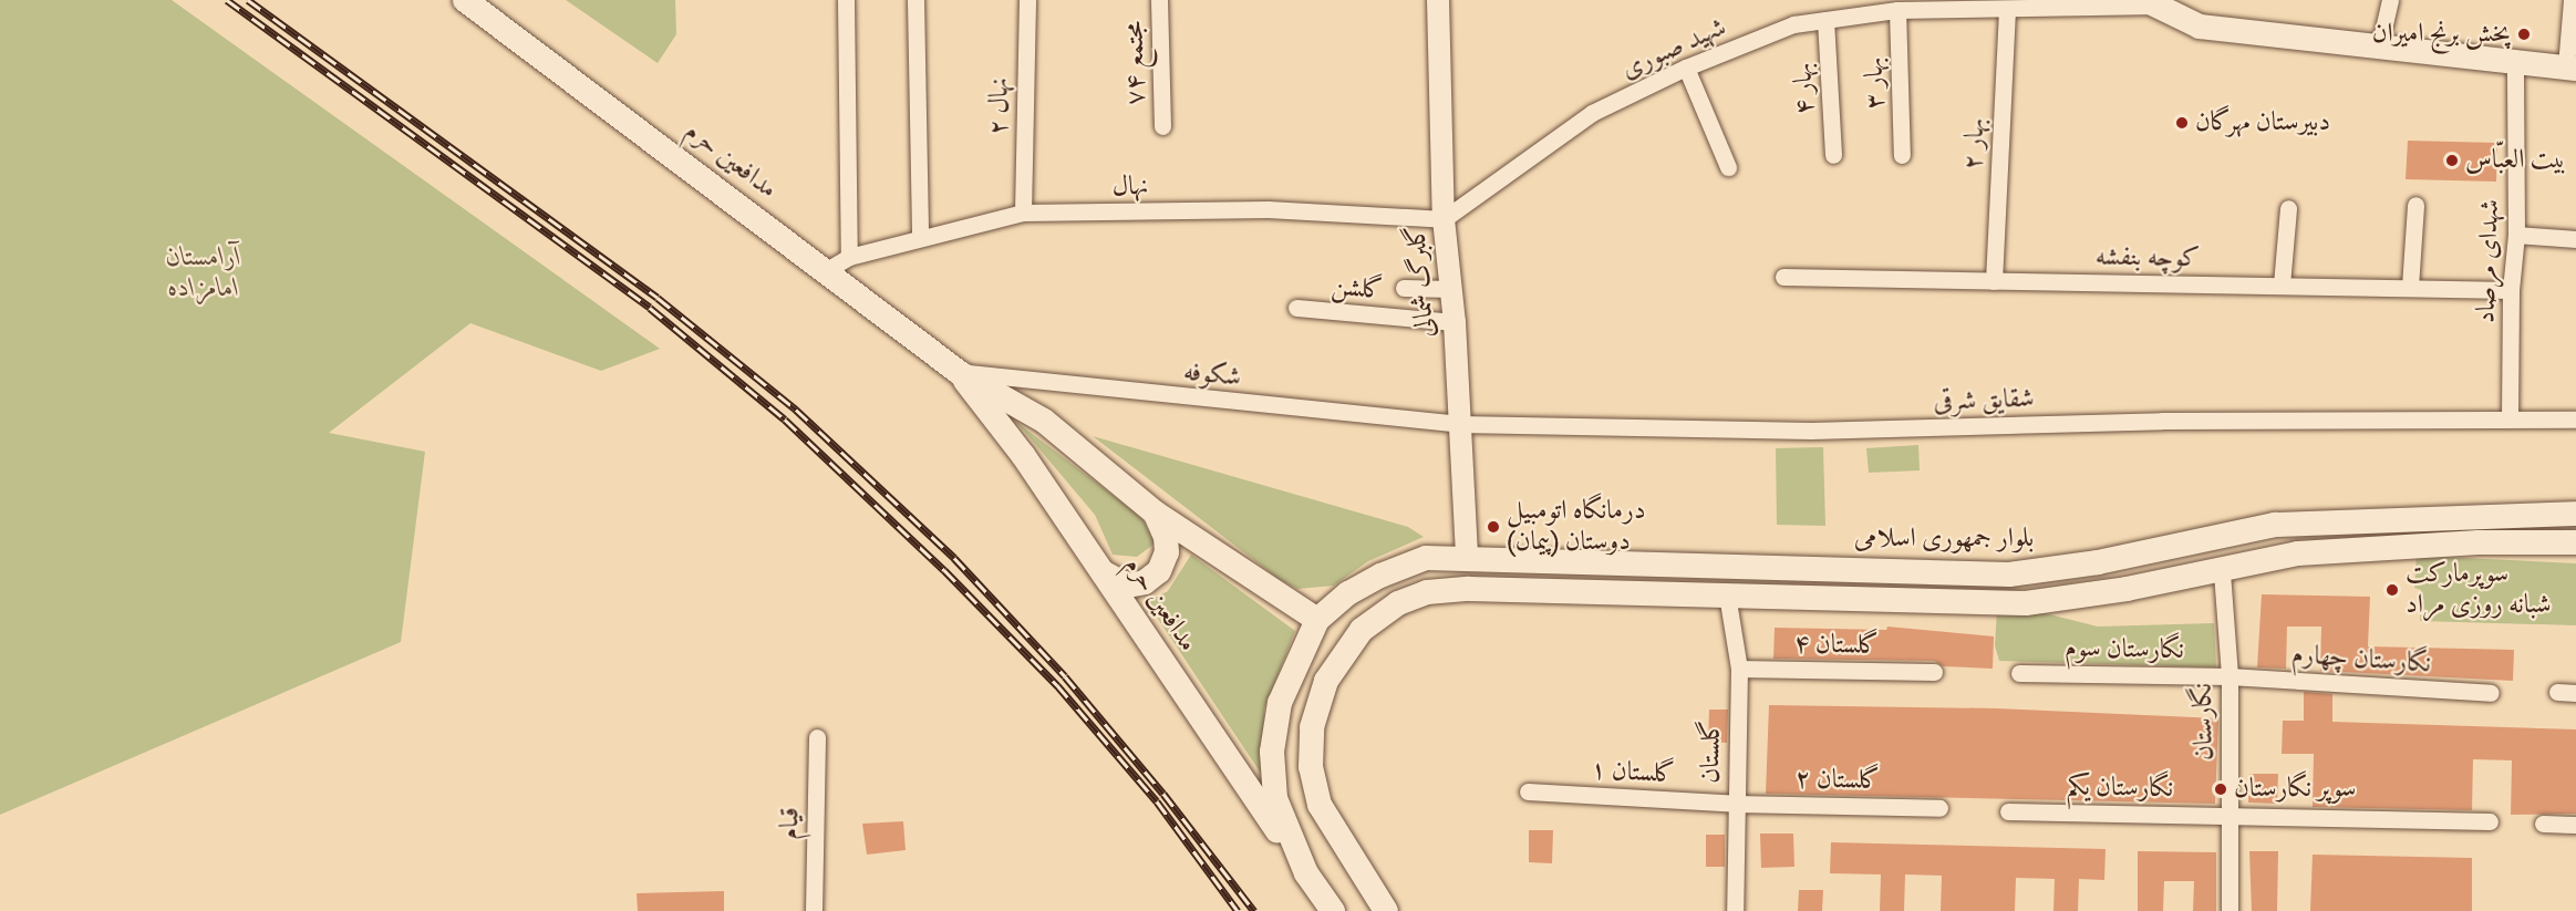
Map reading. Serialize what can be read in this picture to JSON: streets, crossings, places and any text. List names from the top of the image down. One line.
{"streets":{"main road":["مدافعین حرم","بلوار جمهوری اسلامی"],"street":["شهید صبوری","مجتمع ۷۴","بهار ۳","بهار ۴","نهال ۲","بهار ۲","نهال","کوچه بنفشه","شهدای مرصاد","گلبرگ شمالی","گلشن","شکوفه","شقایق شرقی","گلستان ۴","نگارستان سوم","نگارستان چهارم","نگارستان","گلستان","گلستان ۱","گلستان ۲","نگارستان یکم","قیام"]},"crossings":[["شهید صبوری","بهار ۳"],["شهید صبوری","بهار ۴"],["شهید صبوری","بهار ۲"],["شهید صبوری","نهال"],["شهید صبوری","گلبرگ شمالی"],["نهال ۲","نهال"],["بهار ۲","کوچه بنفشه"],["مدافعین حرم","نهال"],["مدافعین حرم","شکوفه"],["مدافعین حرم","بلوار جمهوری اسلامی"],["نهال","گلبرگ شمالی"],["کوچه بنفشه","شهدای مرصاد"],["شهدای مرصاد","شقایق شرقی"],["گلبرگ شمالی","گلشن"],["گلبرگ شمالی","شکوفه"],["گلبرگ شمالی","شقایق شرقی"],["گلبرگ شمالی","بلوار جمهوری اسلامی"],["شکوفه","شقایق شرقی"],["گلستان ۴","گلستان"],["نگارستان سوم","نگارستان چهارم"],["نگارستان سوم","نگارستان"],["نگارستان چهارم","نگارستان"],["نگارستان","نگارستان یکم"],["گلستان","گلستان ۱"],["گلستان","گلستان ۲"],["گلستان ۱","گلستان ۲"]],"parks":["آرامستان امامزاده"],"places":["پخش برنج امیران","دبیرستان مهرگان","بیت العبّاس","درمانگاه اتومبیل دوستان (پیمان)","سوپرمارکت شبانه روزی مراد","سوپر نگارستان"]}
